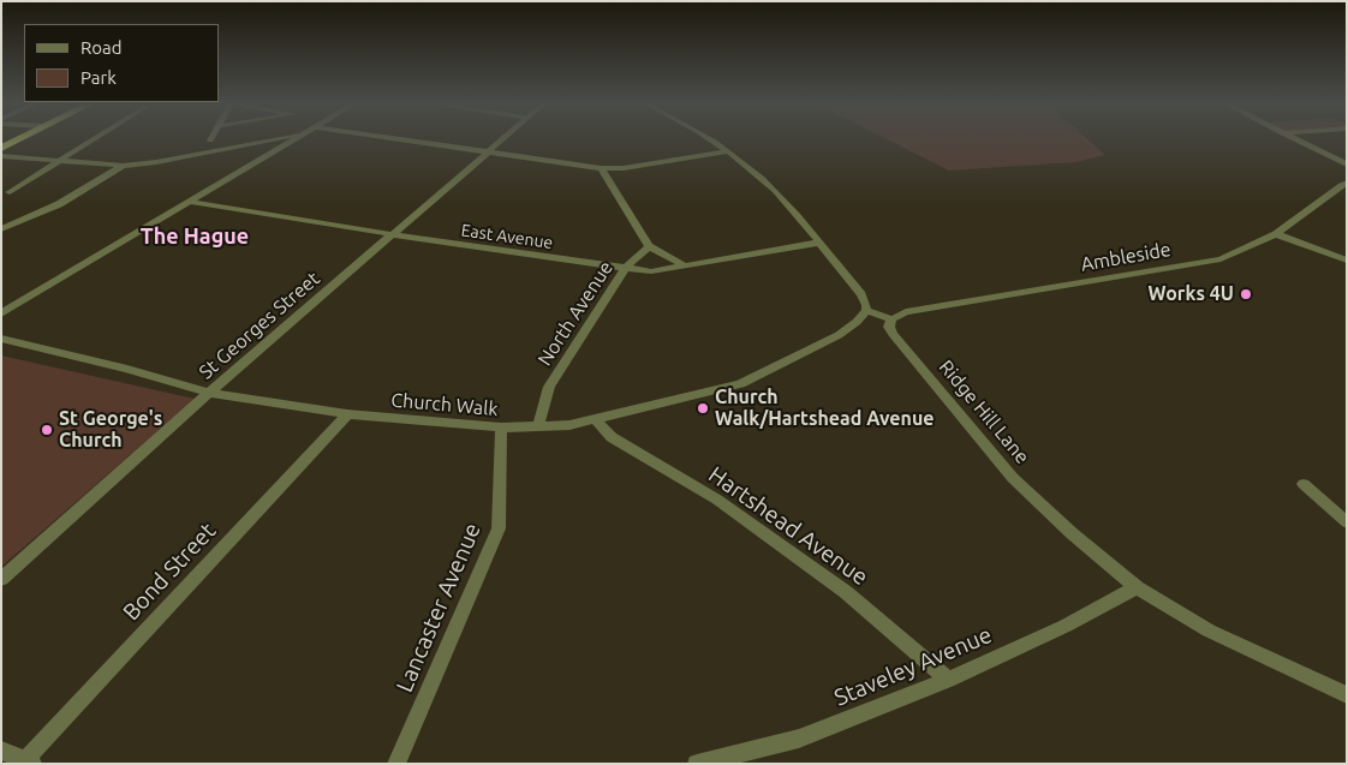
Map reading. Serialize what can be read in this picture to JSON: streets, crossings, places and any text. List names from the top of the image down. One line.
{"streets":{"street":["East Avenue","Ambleside","North Avenue","St Georges Street","Church Walk","Ridge Hill Lane","Hartshead Avenue","Bond Street","Lancaster Avenue","Staveley Avenue"]},"crossings":[["East Avenue","North Avenue"],["East Avenue","St Georges Street"],["Ambleside","Ridge Hill Lane"],["North Avenue","Church Walk"],["St Georges Street","Church Walk"],["Church Walk","Hartshead Avenue"],["Church Walk","Bond Street"],["Church Walk","Lancaster Avenue"],["Ridge Hill Lane","Staveley Avenue"],["Hartshead Avenue","Staveley Avenue"]],"districts":["The Hague"],"places":["Works 4U","Church Walk/Hartshead Avenue","St George's Church"],"legend":["Road","Park"]}
